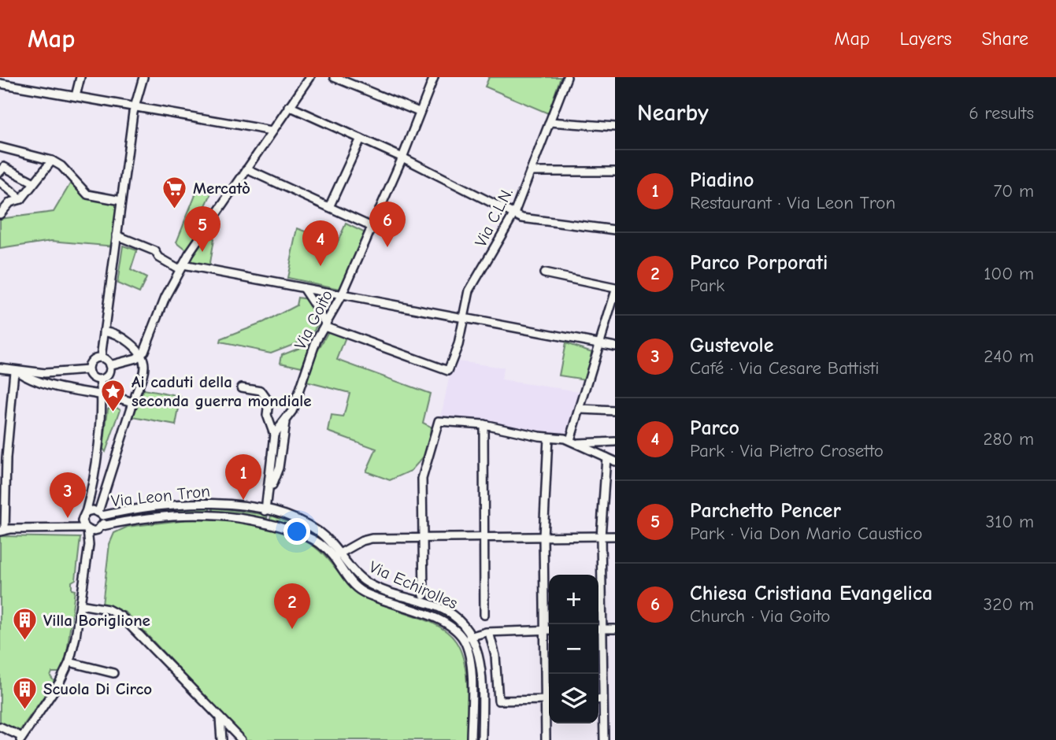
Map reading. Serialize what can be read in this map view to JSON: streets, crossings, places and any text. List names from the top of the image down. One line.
{"streets":{"street":["Via C.L.N.","Via Goito","Via Leon Tron","Via Echirolles"]},"crossings":[["Via C.L.N.","Via Goito"],["Via Goito","Via Leon Tron"],["Via Leon Tron","Via Echirolles"]],"places":{"supermarket":["Mercatò"],"place":["Ai caduti della seconda guerra mondiale"],"building":["Villa Boriglione","Scuola Di Circo"]},"page":{"header":"Map","nav":["Map","Layers","Share"],"heading":["Nearby","6 results"],"list":[{"mark":"1","name":"Piadino","note":"Restaurant · Via Leon Tron","value":"70 m"},{"mark":"2","name":"Parco Porporati","note":"Park","value":"100 m"},{"mark":"3","name":"Gustevole","note":"Café · Via Cesare Battisti","value":"240 m"},{"mark":"4","name":"Parco","note":"Park · Via Pietro Crosetto","value":"280 m"},{"mark":"5","name":"Parchetto Pencer","note":"Park · Via Don Mario Caustico","value":"310 m"},{"mark":"6","name":"Chiesa Cristiana Evangelica","note":"Church · Via Goito","value":"320 m"}],"pins":["6","5","4","1","3","2"],"map_buttons":["+","−"]}}
